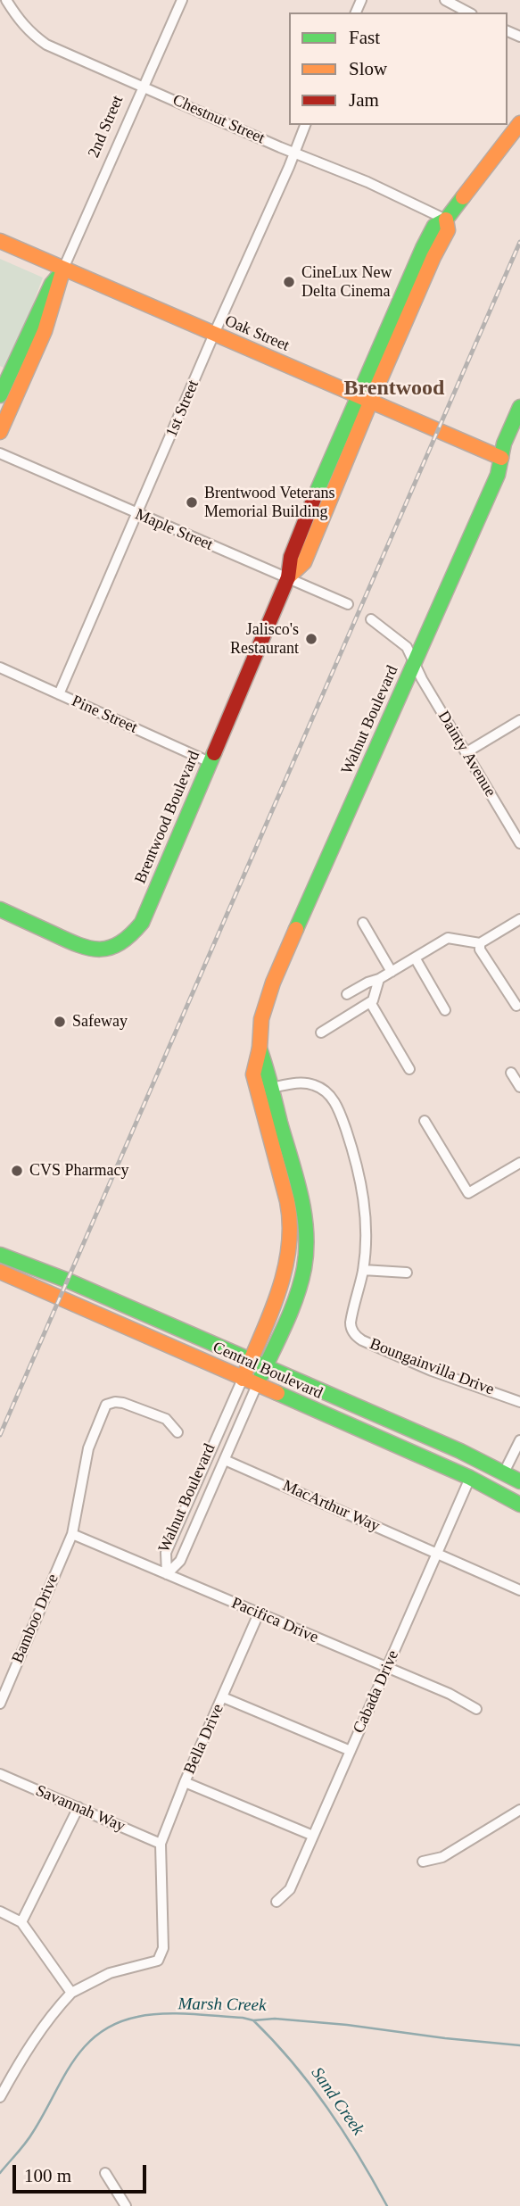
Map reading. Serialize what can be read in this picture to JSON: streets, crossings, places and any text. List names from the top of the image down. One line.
{"streets":{"street":["Chestnut Street","2nd Street","Oak Street","1st Street","Maple Street","Pine Street","Walnut Boulevard","Dainty Avenue","Brentwood Boulevard","Boungainvilla Drive","Central Boulevard","MacArthur Way","Bamboo Drive","Pacifica Drive","Cabada Drive","Bella Drive","Savannah Way"]},"crossings":[["Chestnut Street","2nd Street"],["Chestnut Street","1st Street"],["Chestnut Street","Brentwood Boulevard"],["2nd Street","Oak Street"],["Oak Street","1st Street"],["Oak Street","Walnut Boulevard"],["Oak Street","Brentwood Boulevard"],["1st Street","Maple Street"],["1st Street","Pine Street"],["Maple Street","Brentwood Boulevard"],["Pine Street","Brentwood Boulevard"],["Walnut Boulevard","Dainty Avenue"],["Walnut Boulevard","Boungainvilla Drive"],["Walnut Boulevard","Central Boulevard"],["Walnut Boulevard","MacArthur Way"],["Walnut Boulevard","Pacifica Drive"],["Central Boulevard","Cabada Drive"],["MacArthur Way","Cabada Drive"],["Bamboo Drive","Pacifica Drive"],["Pacifica Drive","Cabada Drive"],["Pacifica Drive","Bella Drive"],["Bella Drive","Savannah Way"]],"districts":["Brentwood"],"water":["Marsh Creek","Sand Creek"],"places":["CineLux New Delta Cinema","Brentwood Veterans Memorial Building","Jalisco's Restaurant","Safeway","CVS Pharmacy"],"legend":["Fast","Slow","Jam"],"scale_bar":"100 m"}
